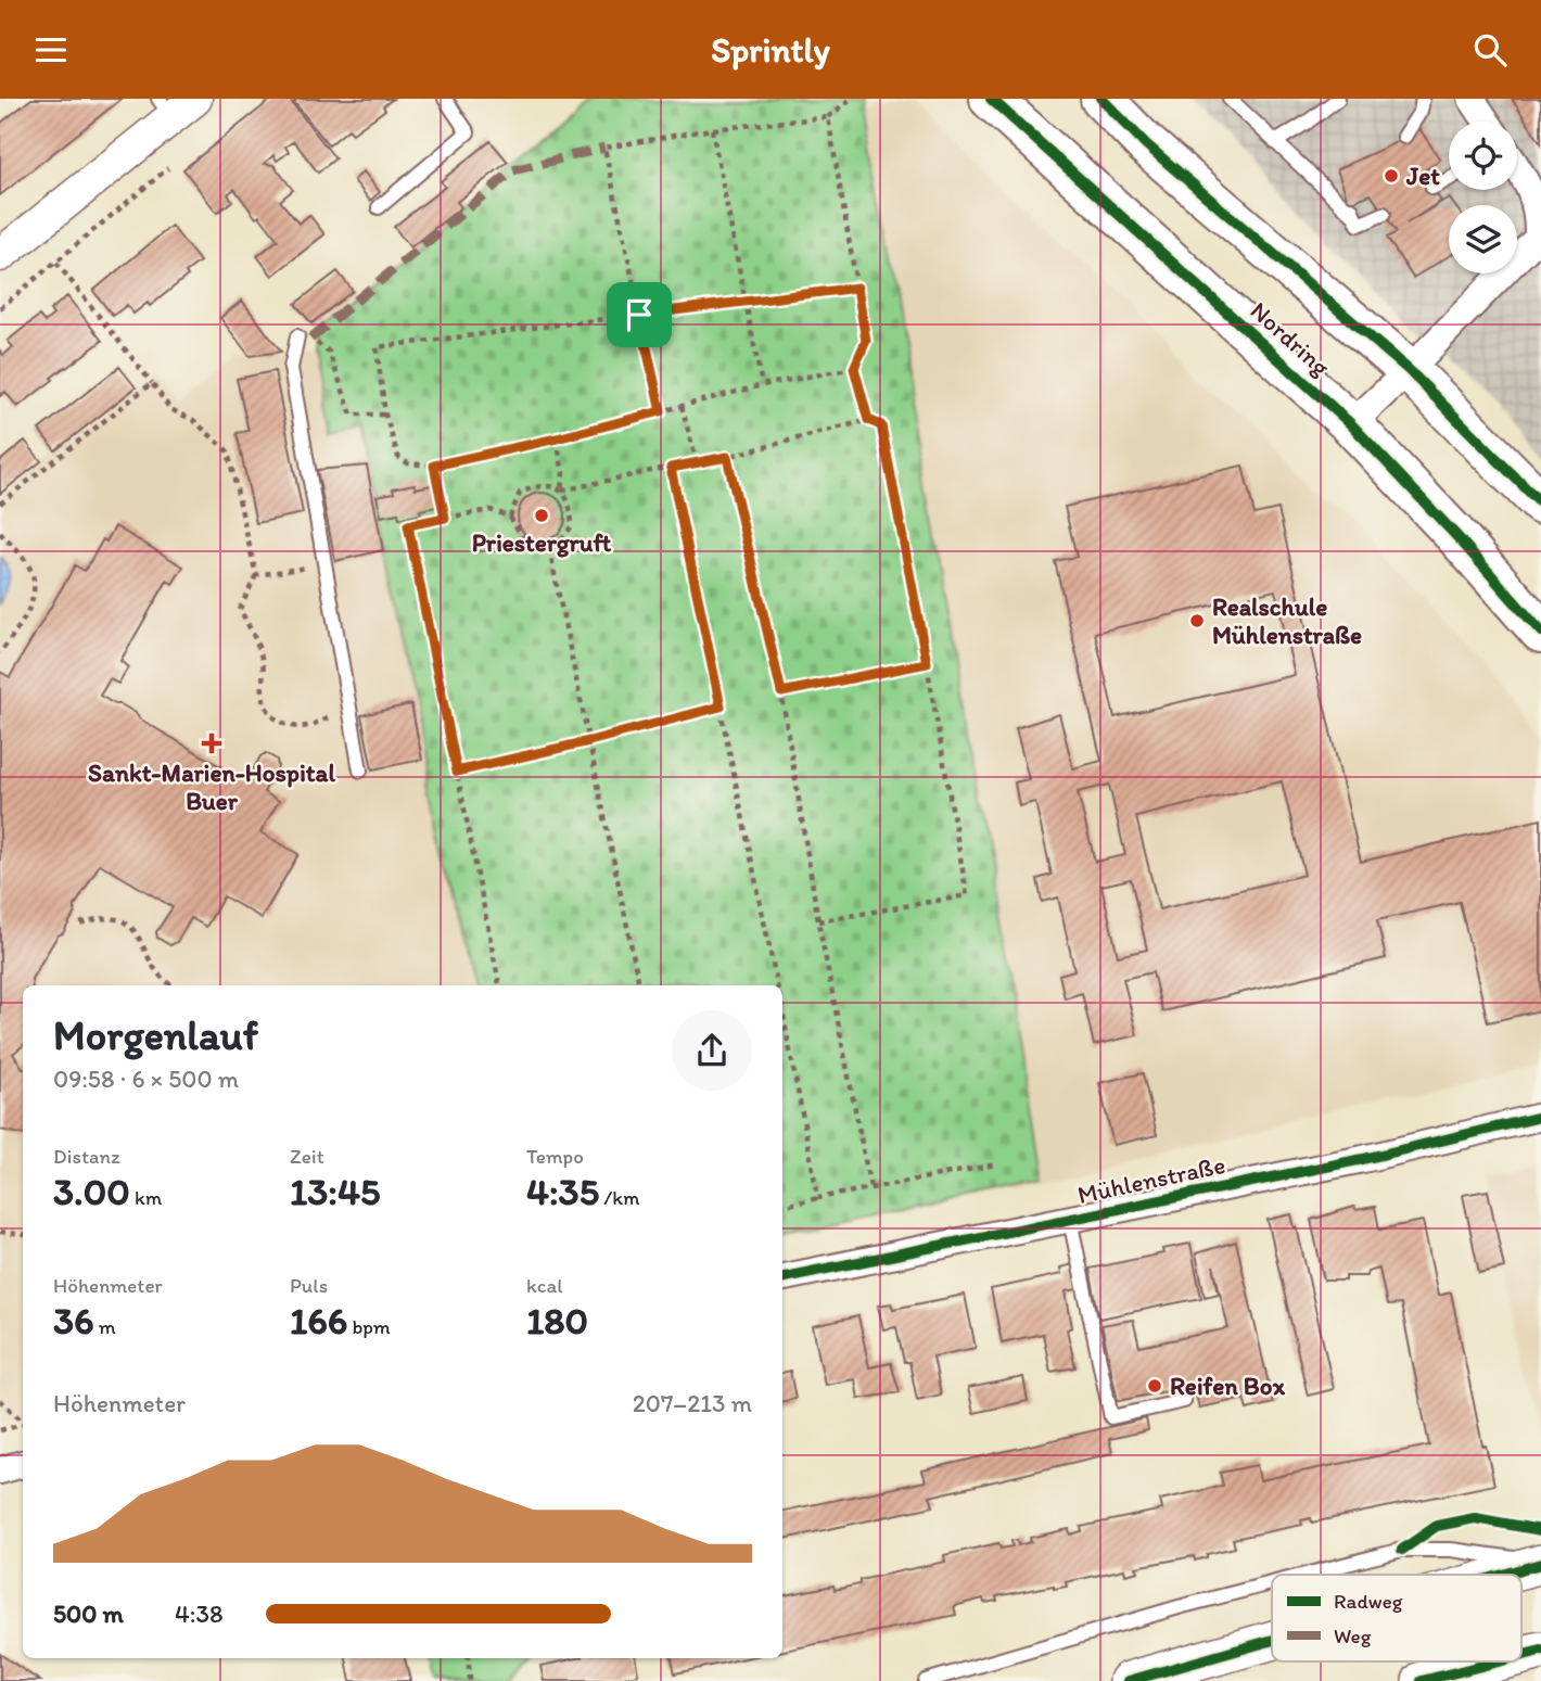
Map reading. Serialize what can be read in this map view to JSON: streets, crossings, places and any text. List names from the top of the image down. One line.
{"streets":{"main road":["Nordring"],"street":["Mühlenstraße"]},"places":{"other":["Jet","Priestergruft","Realschule Mühlenstraße","Reifen Box"],"health":["Sankt-Marien-Hospital Buer"]},"legend":["Radweg","Weg"],"page":{"header":"Sprintly","heading":["Morgenlauf","09:58 · 6 × 500 m"],"stats":[["Distanz","3.00 km"],["Zeit","13:45"],["Tempo","4:35 /km"],["Höhenmeter","36 m"],["Puls","166 bpm"],["kcal","180"]],"chart":["Höhenmeter","207–213 m"],"list":[{"name":"500 m","note":"4:38"}]}}
